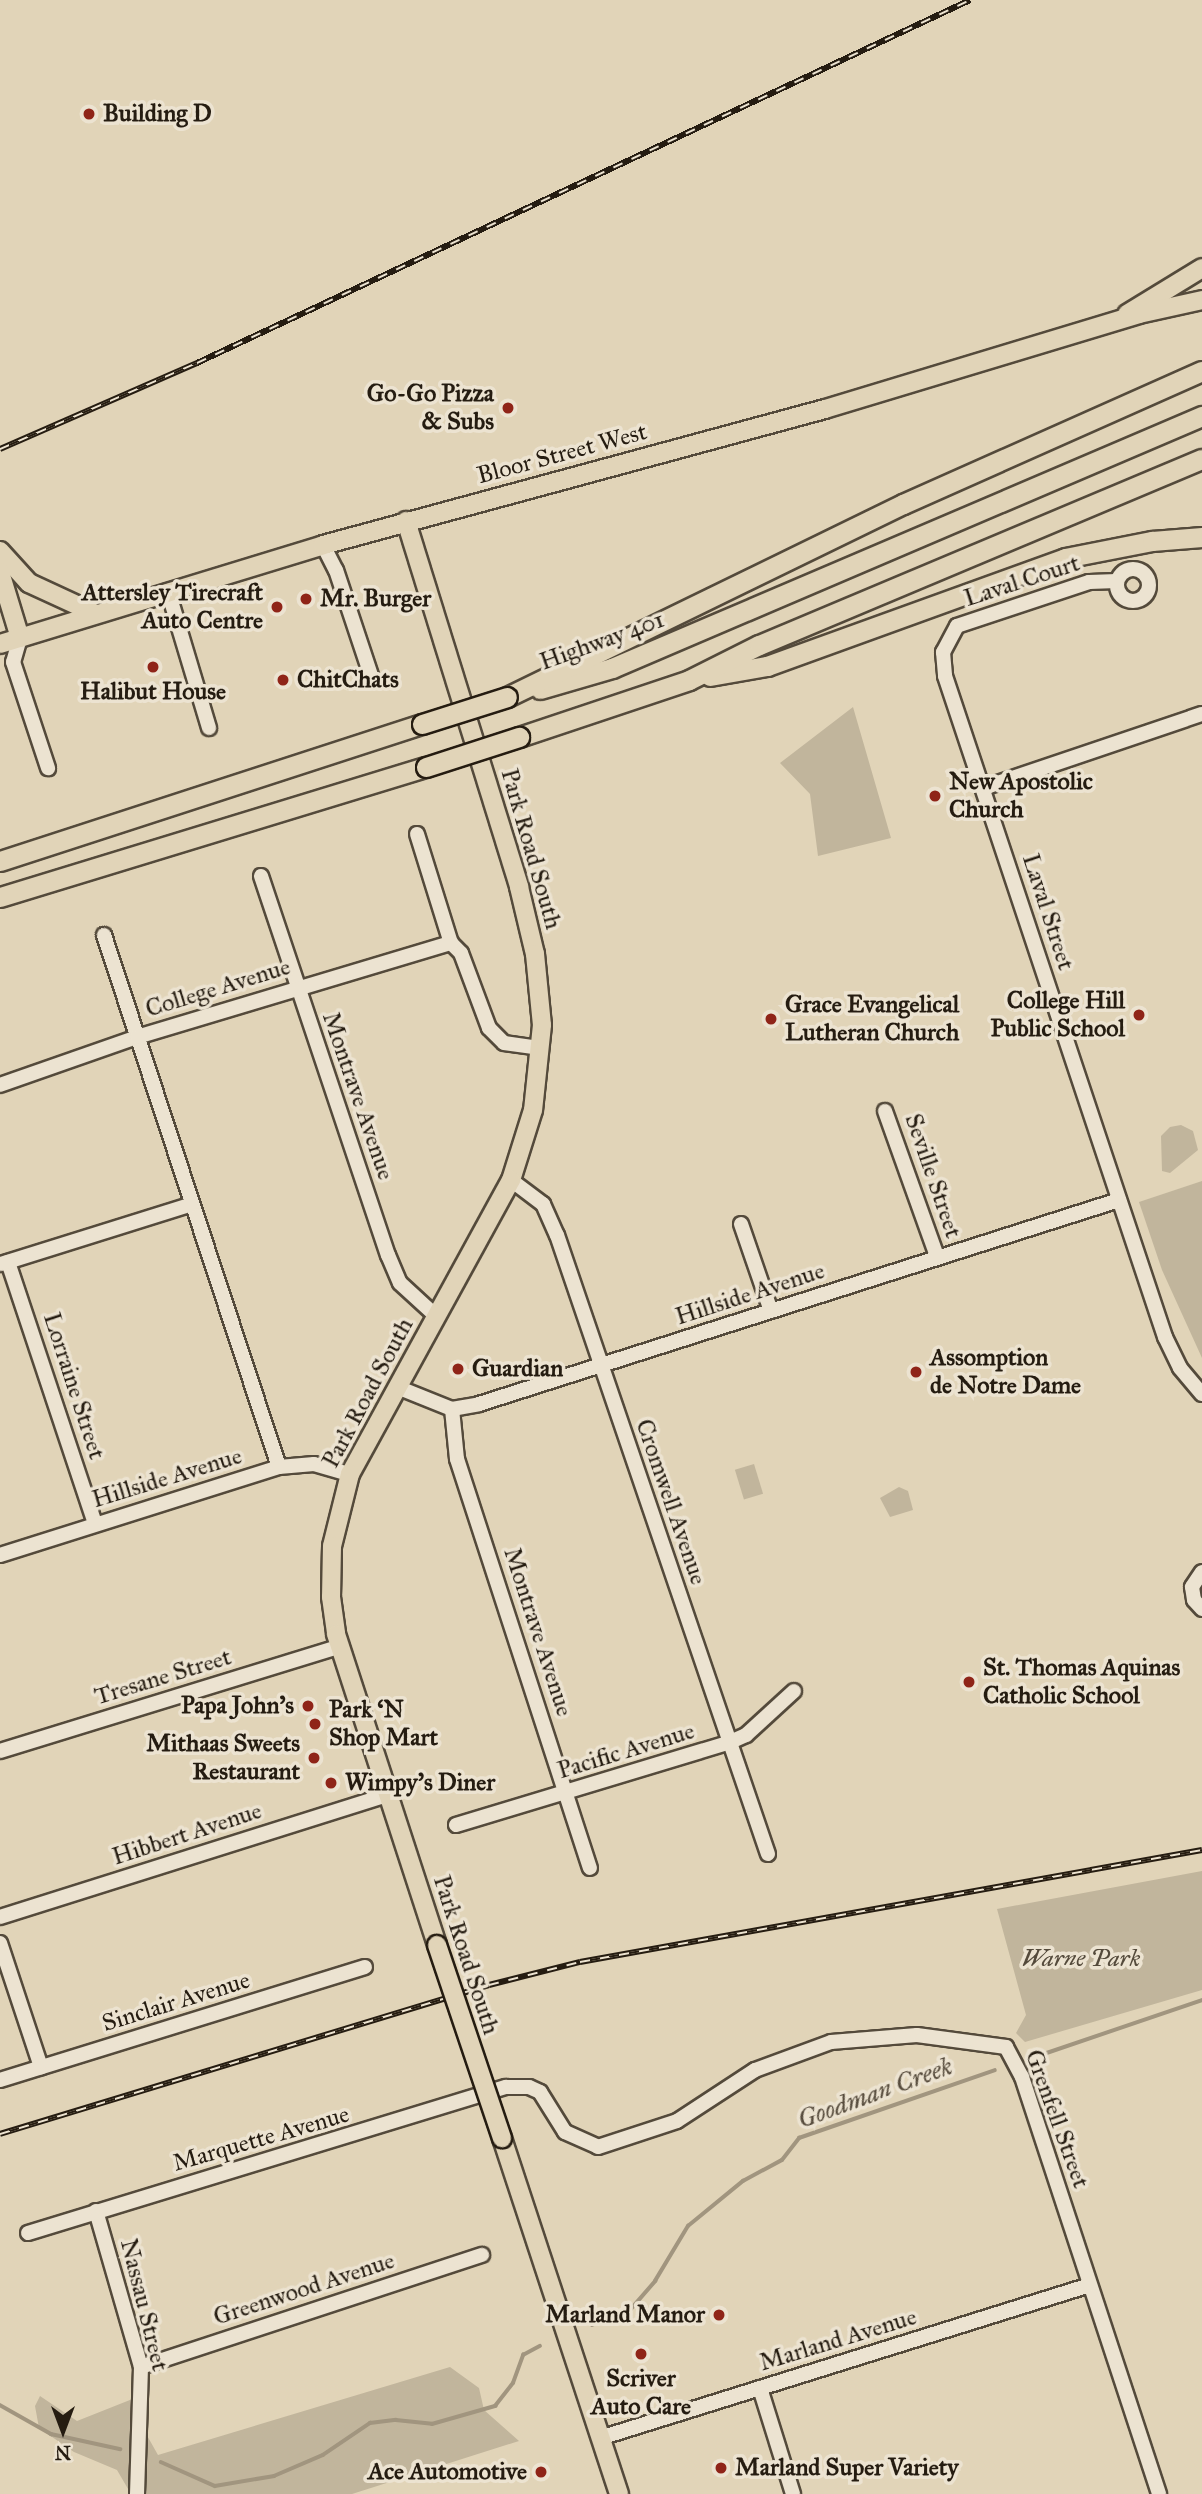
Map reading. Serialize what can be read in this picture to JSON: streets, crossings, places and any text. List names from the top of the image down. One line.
{"streets":{"highway":["Highway 401"],"main road":["Bloor Street West","Park Road South"],"street":["Laval Court","Laval Street","College Avenue","Montrave Avenue","Seville Street","Hillside Avenue","Lorraine Street","Cromwell Avenue","Tresane Street","Pacific Avenue","Hibbert Avenue","Sinclair Avenue","Grenfell Street","Marquette Avenue","Greenwood Avenue","Nassau Street","Marland Avenue"]},"crossings":[["Bloor Street West","Park Road South"],["Laval Court","Laval Street"],["Park Road South","Montrave Avenue"],["Park Road South","Hillside Avenue"],["Park Road South","Cromwell Avenue"],["Park Road South","Tresane Street"],["Park Road South","Hibbert Avenue"],["Park Road South","Marland Avenue"],["Laval Street","Hillside Avenue"],["College Avenue","Montrave Avenue"],["Montrave Avenue","Hillside Avenue"],["Montrave Avenue","Pacific Avenue"],["Seville Street","Hillside Avenue"],["Hillside Avenue","Lorraine Street"],["Hillside Avenue","Cromwell Avenue"],["Cromwell Avenue","Pacific Avenue"],["Grenfell Street","Marquette Avenue"],["Grenfell Street","Marland Avenue"],["Marquette Avenue","Nassau Street"],["Greenwood Avenue","Nassau Street"]],"water":["Goodman Creek"],"parks":["Warne Park"],"places":["Building D","Go-Go Pizza & Subs","Mr. Burger","Attersley Tirecraft Auto Centre","Halibut House","ChitChats","New Apostolic Church","College Hill Public School","Grace Evangelical Lutheran Church","Guardian","Assomption de Notre Dame","St. Thomas Aquinas Catholic School","Papa John's","Park ‘N Shop Mart","Mithaas Sweets Restaurant","Wimpy's Diner","Marland Manor","Scriver Auto Care","Marland Super Variety","Ace Automotive"],"north":"bottom"}
